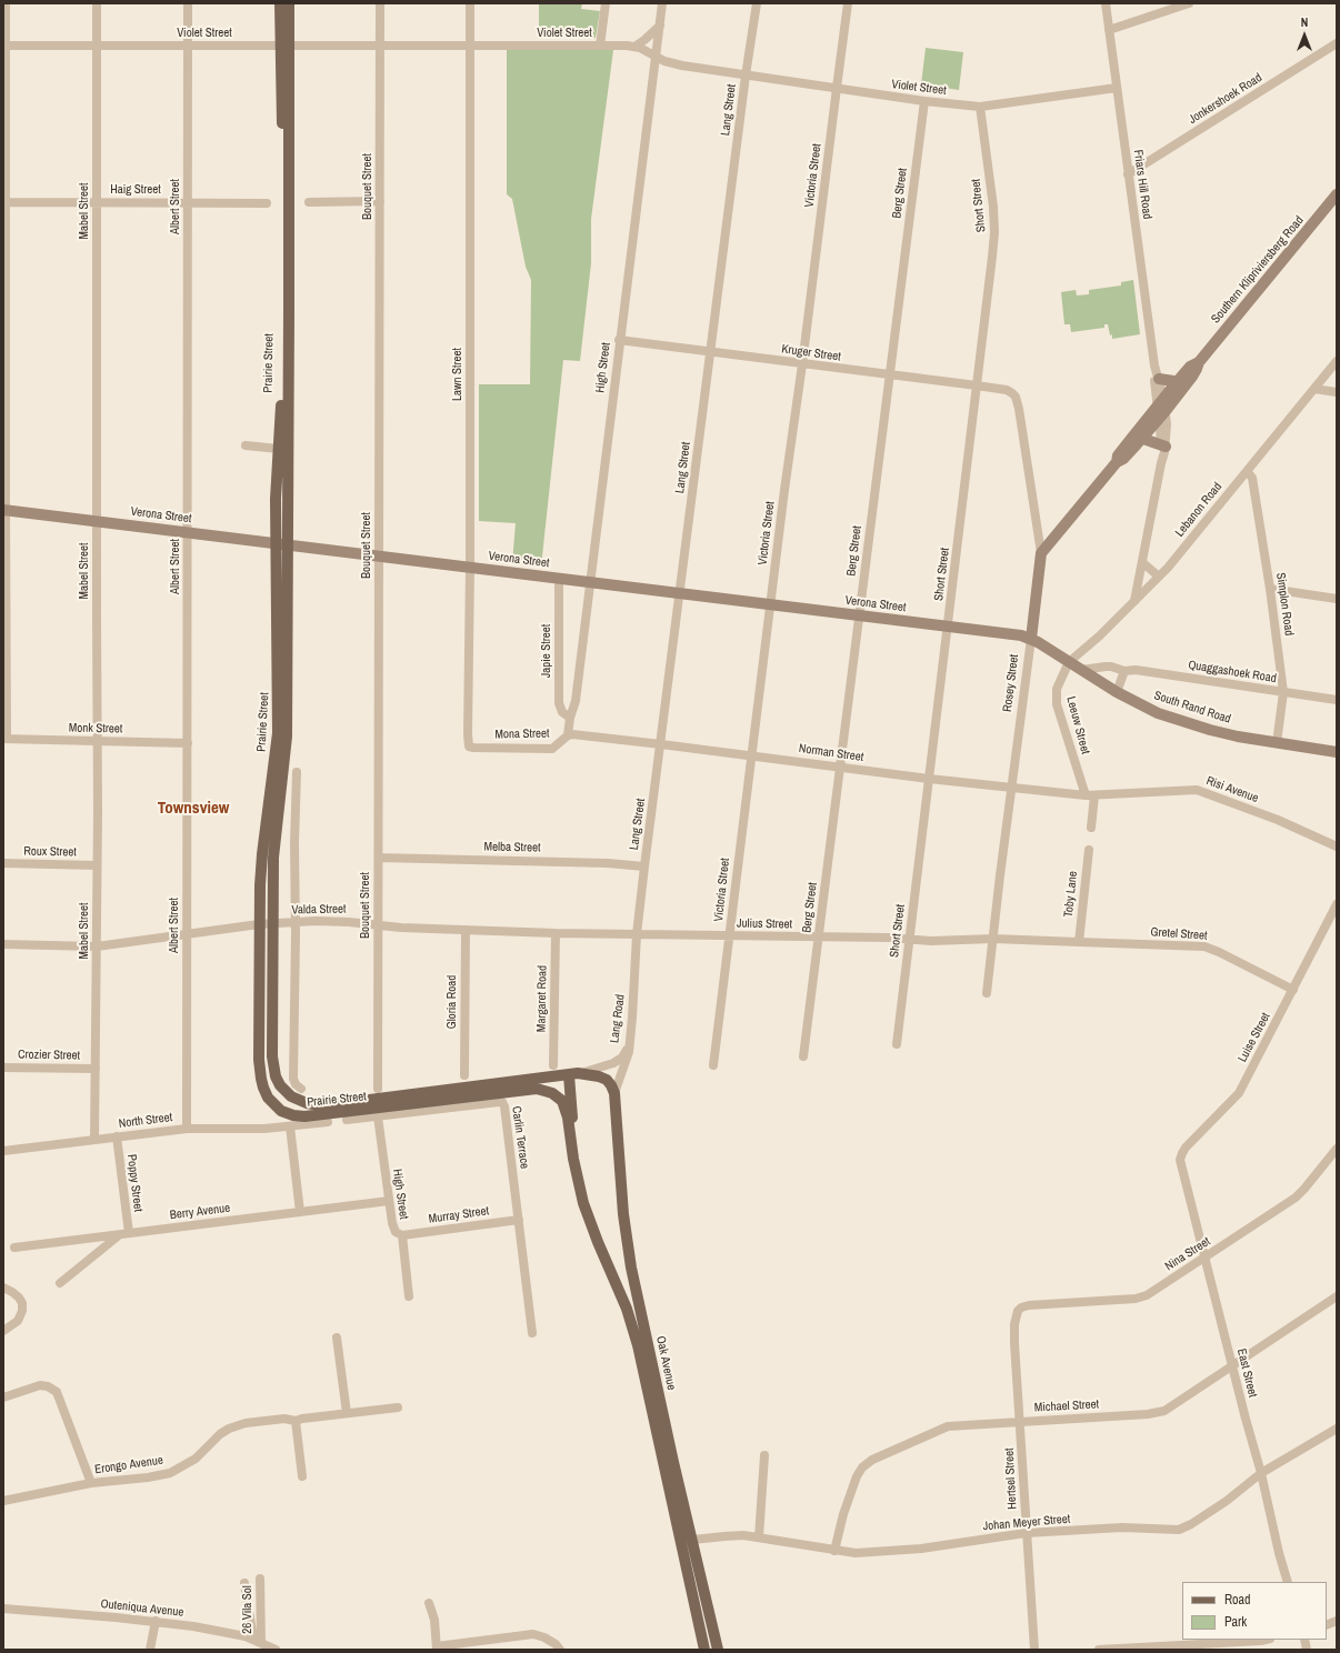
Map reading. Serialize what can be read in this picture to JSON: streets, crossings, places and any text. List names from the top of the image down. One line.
{"streets":{"main road":["Southern Klipriviersberg Road","Prairie Street","Verona Street","Rosey Street","South Rand Road","Oak Avenue"],"street":["Violet Street","Jonkershoek Road","Lang Street","Victoria Street","Friars Hill Road","Bouquet Street","Haig Street","Berg Street","Short Street","Albert Street","Mabel Street","Kruger Street","High Street","Lawn Street","Lebanon Road","Simplon Road","Japie Street","Quaggashoek Road","Leeuw Street","Monk Street","Mona Street","Norman Street","Risi Avenue","Melba Street","Roux Street","Toby Lane","Valda Street","Julius Street","Gretel Street","Margaret Road","Gloria Road","Lang Road","Luise Street","Crozier Street","North Street","Carlin Terrace","Poppy Street","Berry Avenue","Murray Street","Nina Street","East Street","Michael Street","Erongo Avenue","Hertsel Street","Johan Meyer Street","Outeniqua Avenue","26 Vila Sol"]},"crossings":[["Violet Street","Lang Street"],["Violet Street","Victoria Street"],["Violet Street","Friars Hill Road"],["Violet Street","Bouquet Street"],["Violet Street","Berg Street"],["Violet Street","Short Street"],["Violet Street","Albert Street"],["Violet Street","Mabel Street"],["Violet Street","Prairie Street"],["Violet Street","High Street"],["Violet Street","Lawn Street"],["Jonkershoek Road","Friars Hill Road"],["Lang Street","Kruger Street"],["Lang Street","Verona Street"],["Lang Street","Norman Street"],["Lang Street","Melba Street"],["Lang Street","Valda Street"],["Lang Street","Julius Street"],["Lang Street","Lang Road"],["Victoria Street","Kruger Street"],["Victoria Street","Verona Street"],["Victoria Street","Norman Street"],["Victoria Street","Julius Street"],["Friars Hill Road","Southern Klipriviersberg Road"],["Friars Hill Road","Lebanon Road"],["Bouquet Street","Verona Street"],["Bouquet Street","Melba Street"],["Bouquet Street","Valda Street"],["Haig Street","Albert Street"],["Haig Street","Mabel Street"],["Berg Street","Kruger Street"],["Berg Street","Verona Street"],["Berg Street","Norman Street"],["Berg Street","Julius Street"],["Short Street","Kruger Street"],["Short Street","Verona Street"],["Short Street","Norman Street"],["Short Street","Julius Street"],["Albert Street","Verona Street"],["Albert Street","Monk Street"],["Albert Street","Valda Street"],["Albert Street","North Street"],["Mabel Street","Verona Street"],["Mabel Street","Monk Street"],["Mabel Street","Roux Street"],["Mabel Street","Valda Street"],["Mabel Street","Crozier Street"],["Mabel Street","North Street"],["Southern Klipriviersberg Road","Rosey Street"],["Kruger Street","High Street"],["Kruger Street","Rosey Street"],["Prairie Street","Verona Street"],["Prairie Street","Valda Street"],["Prairie Street","Lang Road"],["Prairie Street","Oak Avenue"],["High Street","Verona Street"],["High Street","Japie Street"],["High Street","Mona Street"],["High Street","Norman Street"],["High Street","Carlin Terrace"],["High Street","Berry Avenue"],["High Street","Murray Street"],["Lawn Street","Verona Street"],["Lawn Street","Mona Street"],["Lebanon Road","Simplon Road"],["Lebanon Road","South Rand Road"],["Lebanon Road","Leeuw Street"],["Verona Street","Japie Street"],["Verona Street","Rosey Street"],["Verona Street","South Rand Road"],["Simplon Road","Quaggashoek Road"],["Simplon Road","South Rand Road"],["Quaggashoek Road","South Rand Road"],["Rosey Street","South Rand Road"],["Rosey Street","Norman Street"],["Rosey Street","Julius Street"],["South Rand Road","Leeuw Street"],["Leeuw Street","Norman Street"],["Leeuw Street","Risi Avenue"],["Mona Street","Norman Street"],["Norman Street","Risi Avenue"],["Toby Lane","Julius Street"],["Toby Lane","Gretel Street"],["Valda Street","Julius Street"],["Valda Street","Margaret Road"],["Valda Street","Gloria Road"],["Valda Street","Lang Road"],["Julius Street","Gretel Street"],["Julius Street","Lang Road"],["Gretel Street","Luise Street"],["Luise Street","East Street"],["North Street","Poppy Street"],["Carlin Terrace","Murray Street"],["Poppy Street","Berry Avenue"],["Nina Street","East Street"],["Nina Street","Hertsel Street"],["Oak Avenue","Johan Meyer Street"],["East Street","Michael Street"],["East Street","Johan Meyer Street"],["Michael Street","Hertsel Street"],["Michael Street","Johan Meyer Street"],["Hertsel Street","Johan Meyer Street"],["Outeniqua Avenue","26 Vila Sol"]],"districts":["Townsview"],"legend":["Road","Park"],"north":"top"}
